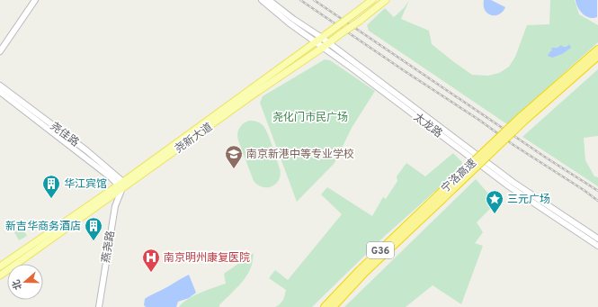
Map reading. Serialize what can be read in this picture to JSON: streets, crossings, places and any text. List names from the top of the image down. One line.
{"streets":{"highway":["宁洛高速","G36"],"main road":["太龙路","尧佳路","尧新大道","燕尧路"]},"crossings":[["太龙路","尧新大道"],["尧佳路","尧新大道"],["尧佳路","燕尧路"],["尧新大道","燕尧路"]],"parks":["尧化门市民广场"],"places":{"school or university":["南京新港中等专业学校"],"building":["华江宾馆","新吉华商务酒店"],"place":["三元广场"],"hospital":["南京明州康复医院"]},"north":"left"}
